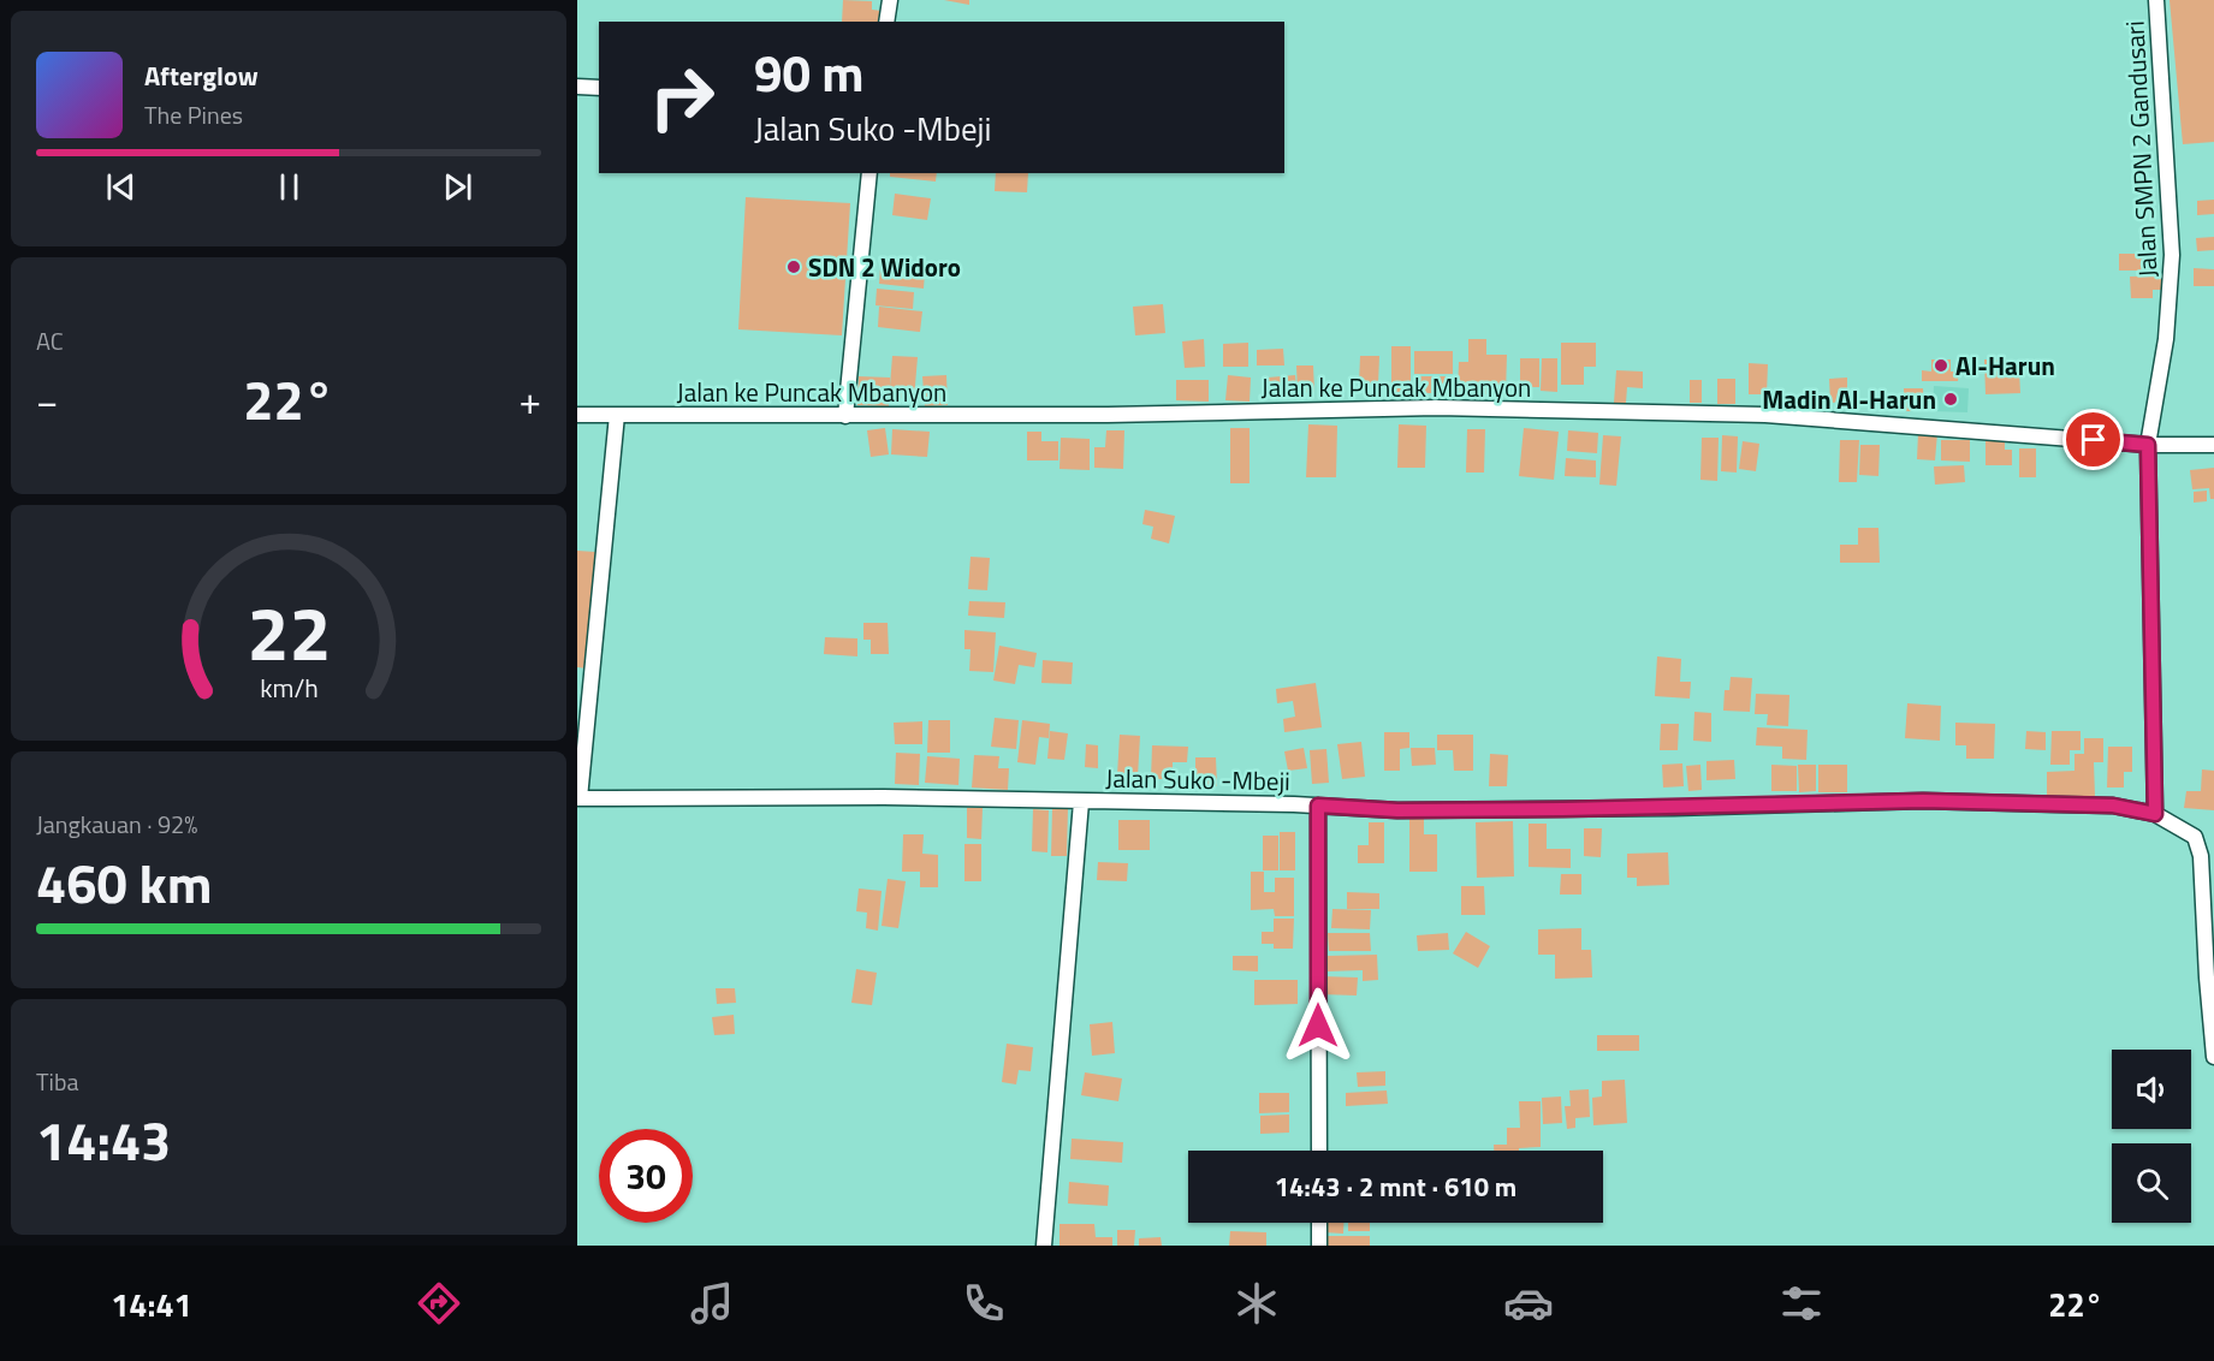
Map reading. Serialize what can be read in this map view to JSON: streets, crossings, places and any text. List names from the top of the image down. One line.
{"streets":{"street":["Jalan SMPN 2 Gandusari","Jalan ke Puncak Mbanyon","Jalan Suko -Mbeji"]},"crossings":[["Jalan SMPN 2 Gandusari","Jalan ke Puncak Mbanyon"],["Jalan SMPN 2 Gandusari","Jalan Suko -Mbeji"]],"places":["SDN 2 Widoro","Al-Harun","Madin Al-Harun"],"page":{"turn":["90 m","Jalan Suko -Mbeji"],"song":["Afterglow","The Pines"],"tile":["AC",["Jangkauan · 92%","460 km"],["Tiba","14:43"]],"heat":["−","22°","+"],"limit":"30","trip":"14:43 · 2 mnt · 610 m","tabs":["14:41","22°"],"gauge":["22","km/h"]}}
